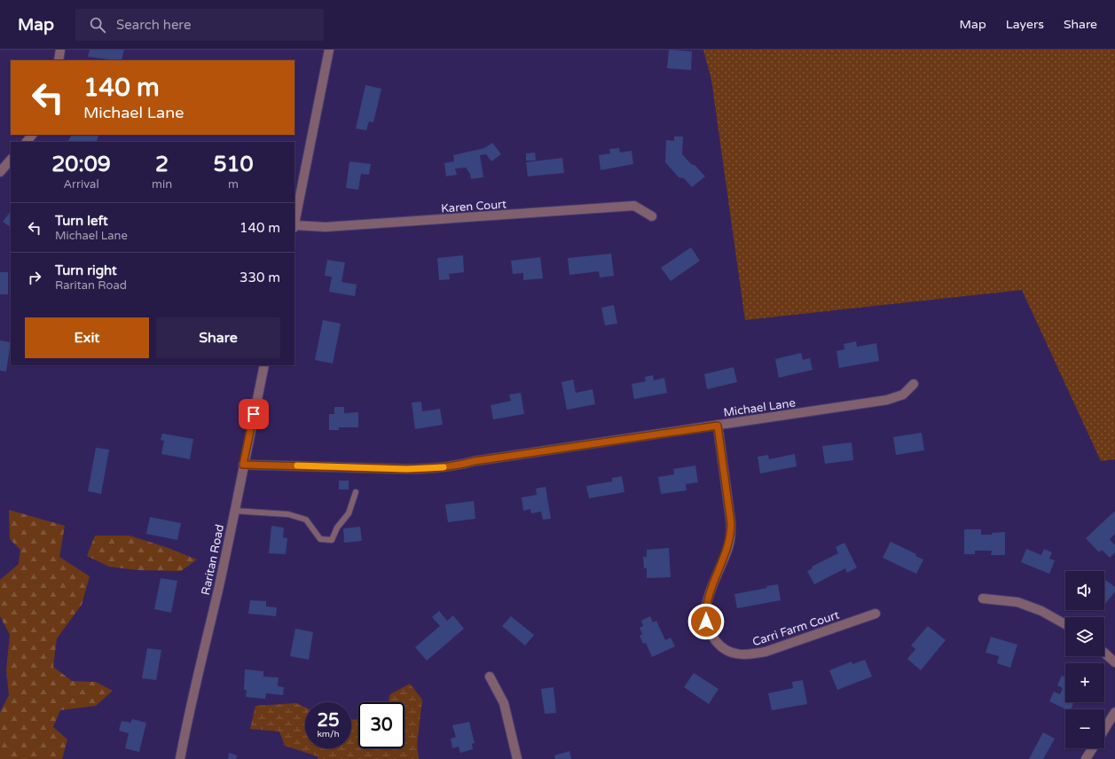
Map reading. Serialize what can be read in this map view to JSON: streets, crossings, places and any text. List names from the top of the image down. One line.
{"streets":{"street":["Karen Court","Michael Lane","Raritan Road","Carri Farm Court"]},"crossings":[["Michael Lane","Raritan Road"],["Michael Lane","Carri Farm Court"]],"page":{"header":"Map","search":"Search here","nav":["Map","Layers","Share"],"turn":["140 m","Michael Lane"],"eta":["20:09","Arrival","2","min","510","m"],"list":[{"name":"Turn left","note":"Michael Lane","value":"140 m"},{"name":"Turn right","note":"Raritan Road","value":"330 m"}],"buttons":["Exit","Share"],"map_buttons":["+","−"],"speed":"25 km/h","limit":"30"}}
